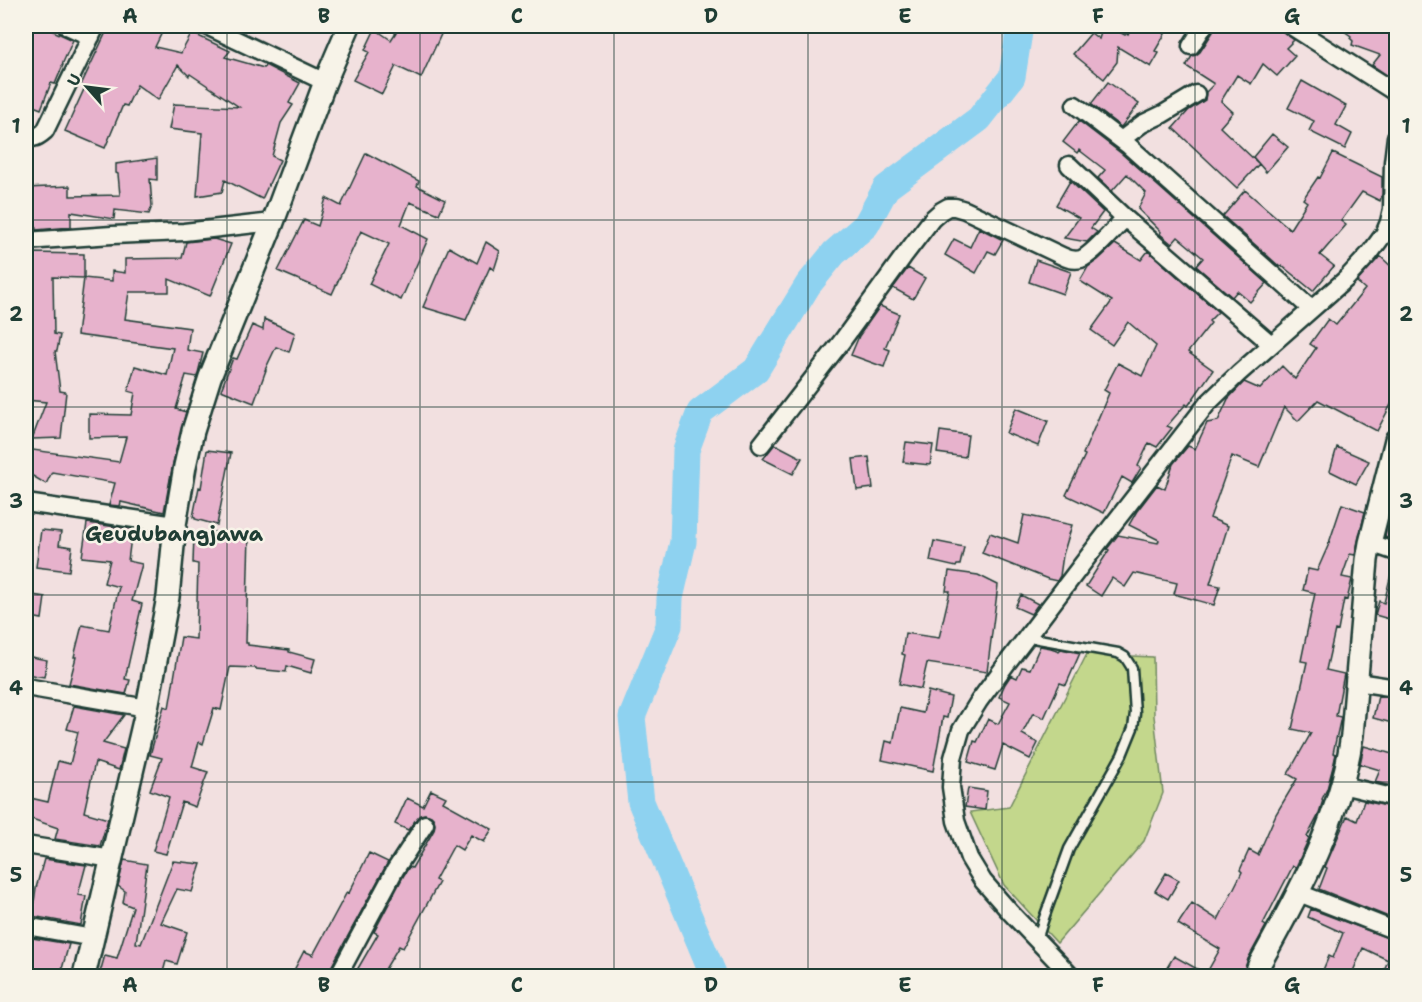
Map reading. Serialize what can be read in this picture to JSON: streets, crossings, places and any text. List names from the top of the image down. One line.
{"districts":["Geudubangjawa"],"north":"top left","grid":{"columns":["A","B","C","D","E","F","G"],"rows":["1","2","3","4","5"]}}
